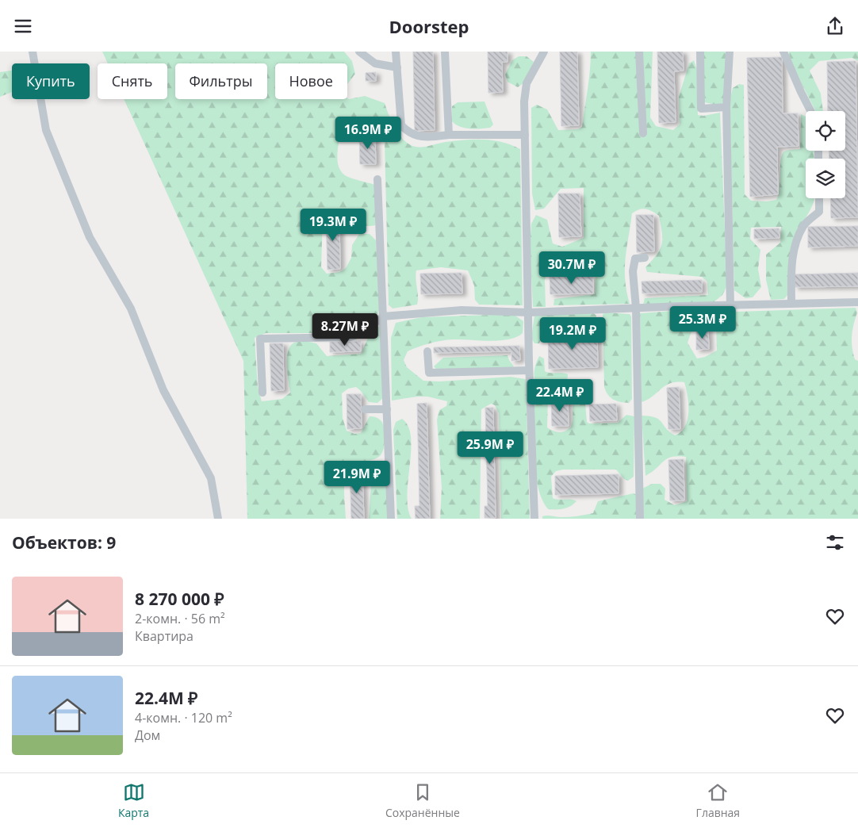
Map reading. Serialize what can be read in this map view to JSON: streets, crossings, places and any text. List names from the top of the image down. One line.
{"page":{"header":"Doorstep","chip":["Купить","Снять","Фильтры","Новое"],"price":["16.9M ₽","19.3M ₽","30.7M ₽","25.3M ₽","8.27M ₽","19.2M ₽","22.4M ₽","25.9M ₽","21.9M ₽"],"heading":"Объектов: 9","list":[{"name":"8 270 000 ₽","note":"2-комн. · 56 m² · Квартира"},{"name":"22.4M ₽","note":"4-комн. · 120 m² · Дом"}],"tabs":["Карта","Сохранённые","Главная"]}}
